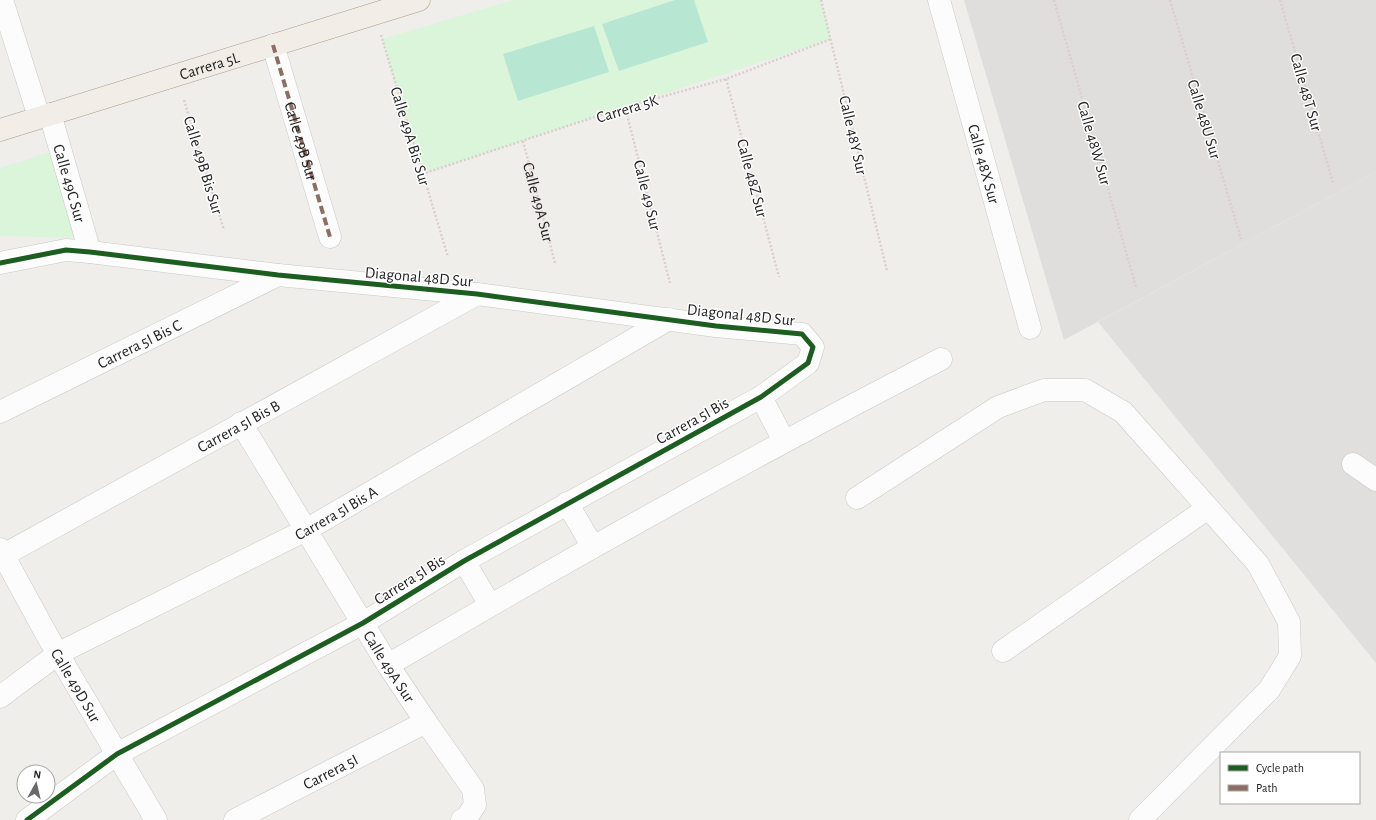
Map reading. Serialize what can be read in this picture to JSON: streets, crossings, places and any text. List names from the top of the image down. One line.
{"streets":{"main road":["Carrera 5L"],"street":["Calle 49B Sur","Calle 48X Sur","Calle 49C Sur","Calle 49A Sur","Diagonal 48D Sur","Carrera 5I Bis C","Carrera 5I Bis","Carrera 5I Bis B","Carrera 5I Bis A","Calle 49D Sur","Carrera 5I"],"path":["Calle 48T Sur","Carrera 5K","Calle 48U Sur","Calle 48Y Sur","Calle 49A Bis Sur","Calle 48W Sur","Calle 49B Bis Sur","Calle 48Z Sur","Calle 49 Sur"]},"crossings":[["Carrera 5L","Calle 49A Bis Sur"],["Carrera 5L","Calle 49B Sur"],["Carrera 5L","Calle 49C Sur"],["Carrera 5K","Calle 48Y Sur"],["Carrera 5K","Calle 49A Bis Sur"],["Carrera 5K","Calle 48Z Sur"],["Carrera 5K","Calle 49 Sur"],["Carrera 5K","Calle 49A Sur"],["Calle 49C Sur","Diagonal 48D Sur"],["Calle 49A Sur","Carrera 5I Bis"],["Calle 49A Sur","Carrera 5I Bis B"],["Calle 49A Sur","Carrera 5I Bis A"],["Calle 49A Sur","Carrera 5I"],["Diagonal 48D Sur","Carrera 5I Bis C"],["Diagonal 48D Sur","Carrera 5I Bis"],["Diagonal 48D Sur","Carrera 5I Bis B"],["Diagonal 48D Sur","Carrera 5I Bis A"],["Carrera 5I Bis","Calle 49D Sur"],["Carrera 5I Bis B","Calle 49D Sur"],["Carrera 5I Bis A","Calle 49D Sur"]],"legend":["Cycle path","Path"],"north":"top"}
